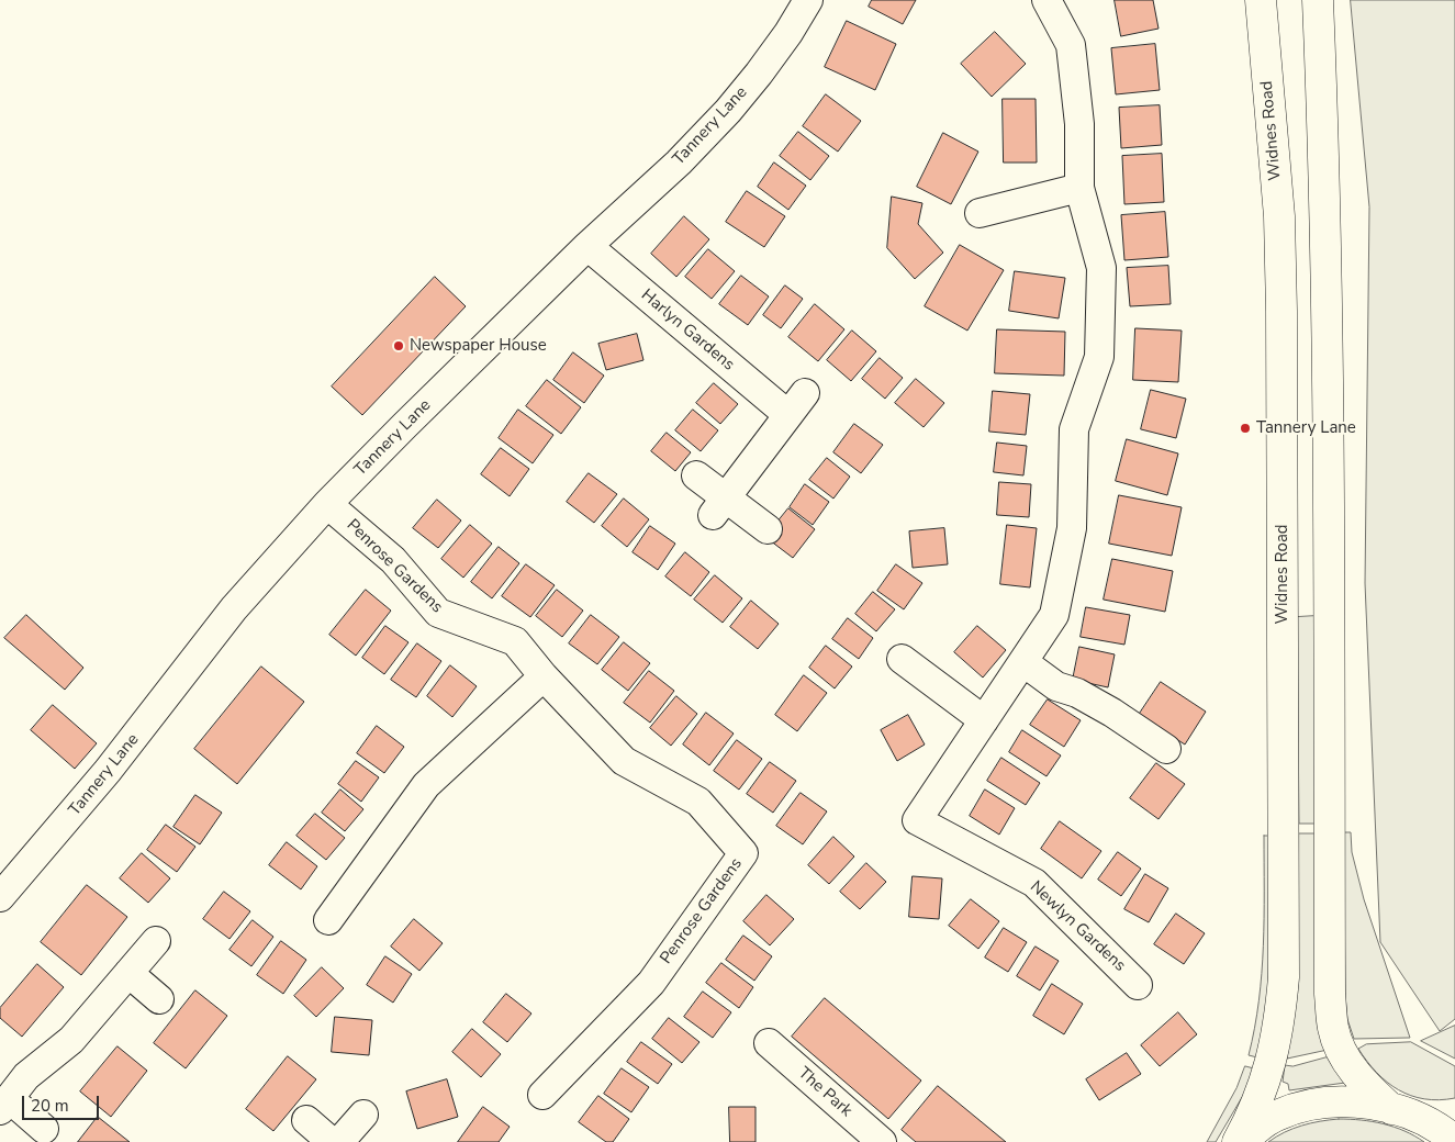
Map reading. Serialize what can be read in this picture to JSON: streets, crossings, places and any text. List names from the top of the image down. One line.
{"streets":{"main road":["Widnes Road"],"street":["Tannery Lane","Harlyn Gardens","Penrose Gardens","Newlyn Gardens","The Park"]},"crossings":[["Tannery Lane","Harlyn Gardens"],["Tannery Lane","Penrose Gardens"]],"places":["Newspaper House","Tannery Lane"],"scale_bar":"20 m"}
